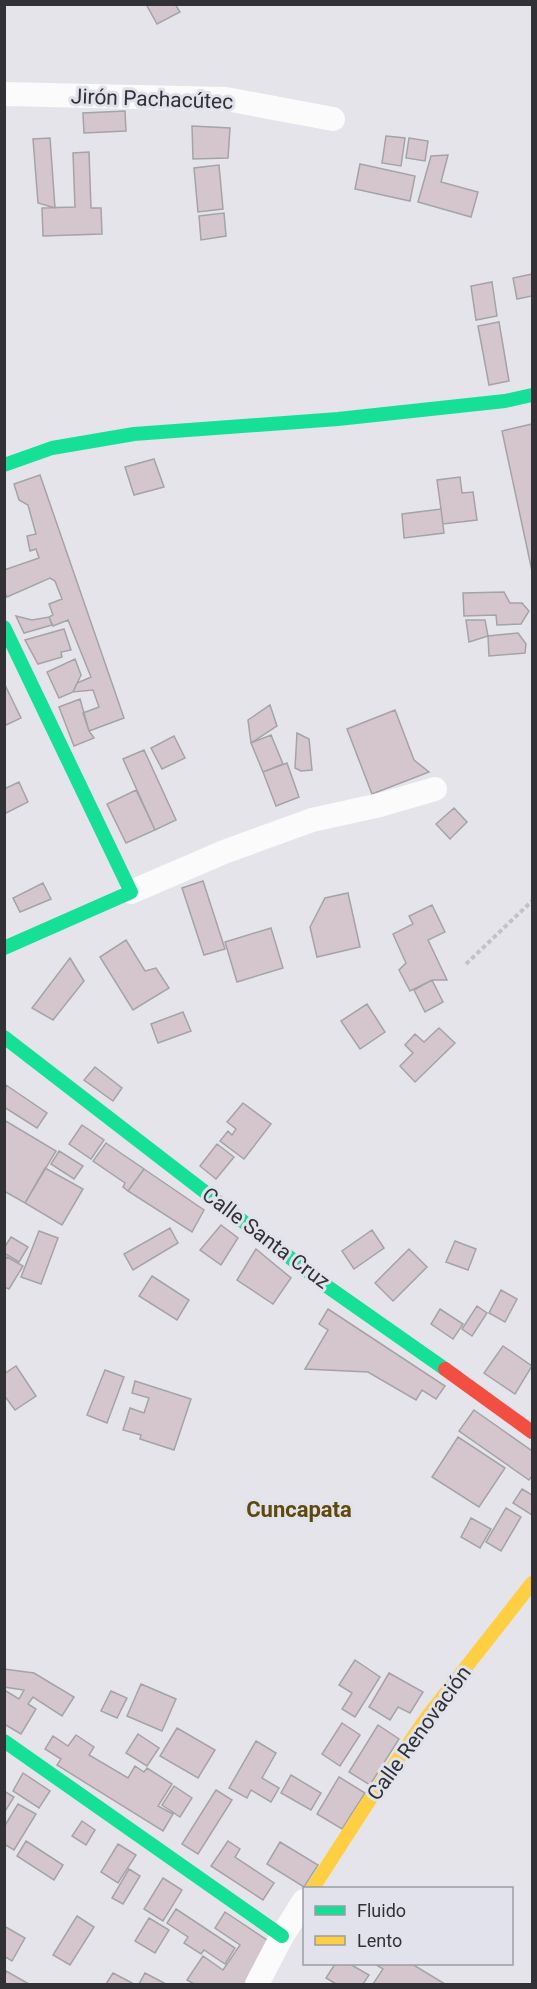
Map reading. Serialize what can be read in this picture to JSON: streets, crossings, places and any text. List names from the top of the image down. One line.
{"streets":{"street":["Jirón Pachacútec","Calle Santa Cruz","Calle Renovación"]},"districts":["Cuncapata"],"legend":["Fluido","Lento"]}
